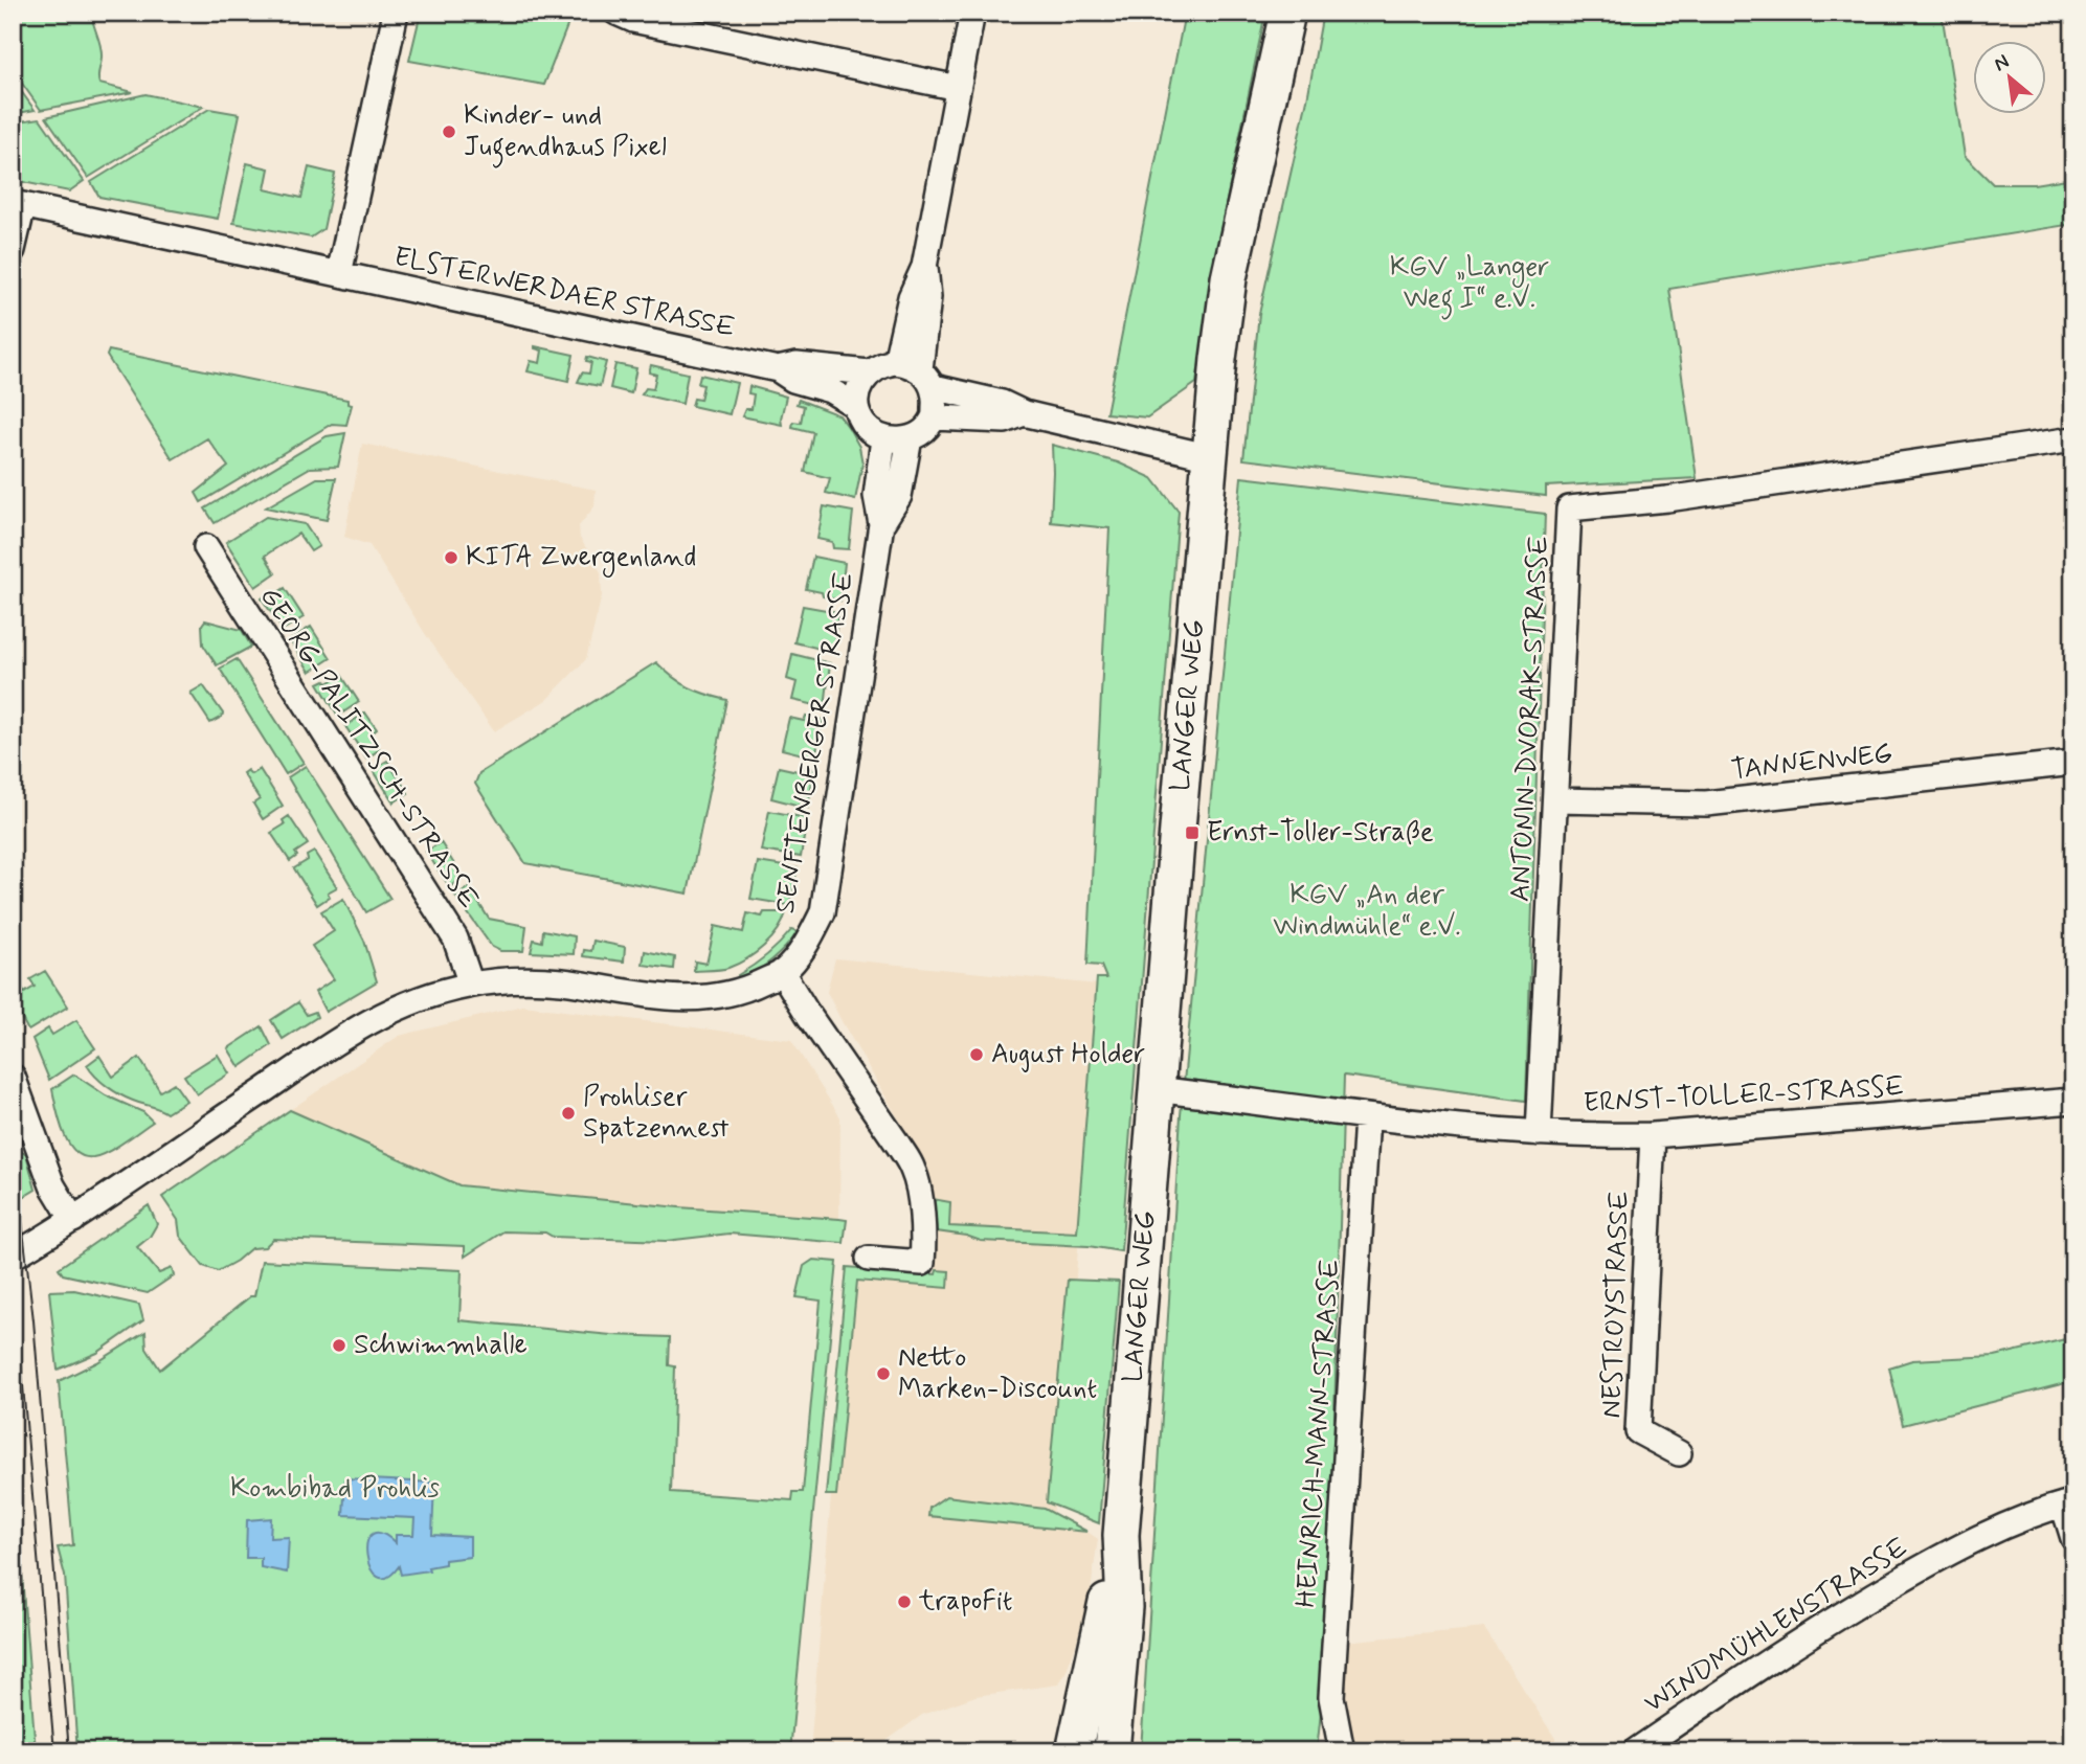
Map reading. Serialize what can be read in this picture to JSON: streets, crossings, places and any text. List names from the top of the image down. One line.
{"streets":{"main road":["LANGER WEG"],"street":["ELSTERWERDAER STRASSE","ANTONIN-DVORAK-STRASSE","SENFTENBERGER STRASSE","GEORG-PALITZSCH-STRASSE","TANNENWEG","ERNST-TOLLER-STRASSE","NESTROYSTRASSE","HEINRICH-MANN-STRASSE","WINDMÜHLENSTRASSE"]},"crossings":[["ELSTERWERDAER STRASSE","SENFTENBERGER STRASSE"],["LANGER WEG","ERNST-TOLLER-STRASSE"],["ANTONIN-DVORAK-STRASSE","TANNENWEG"],["ANTONIN-DVORAK-STRASSE","ERNST-TOLLER-STRASSE"],["ERNST-TOLLER-STRASSE","NESTROYSTRASSE"],["ERNST-TOLLER-STRASSE","HEINRICH-MANN-STRASSE"]],"parks":["KGV „Langer Weg I“ e.V.","KGV „An der Windmühle“ e.V.","Kombibad Prohlis"],"places":{"other":["Kinder- und Jugendhaus Pixel","KITA Zwergenland","August Holder","Prohliser Spatzennest","Schwimmhalle","Netto Marken-Discount","trapoFit"],"transit":["Ernst-Toller-Straße"]},"north":"top left"}
